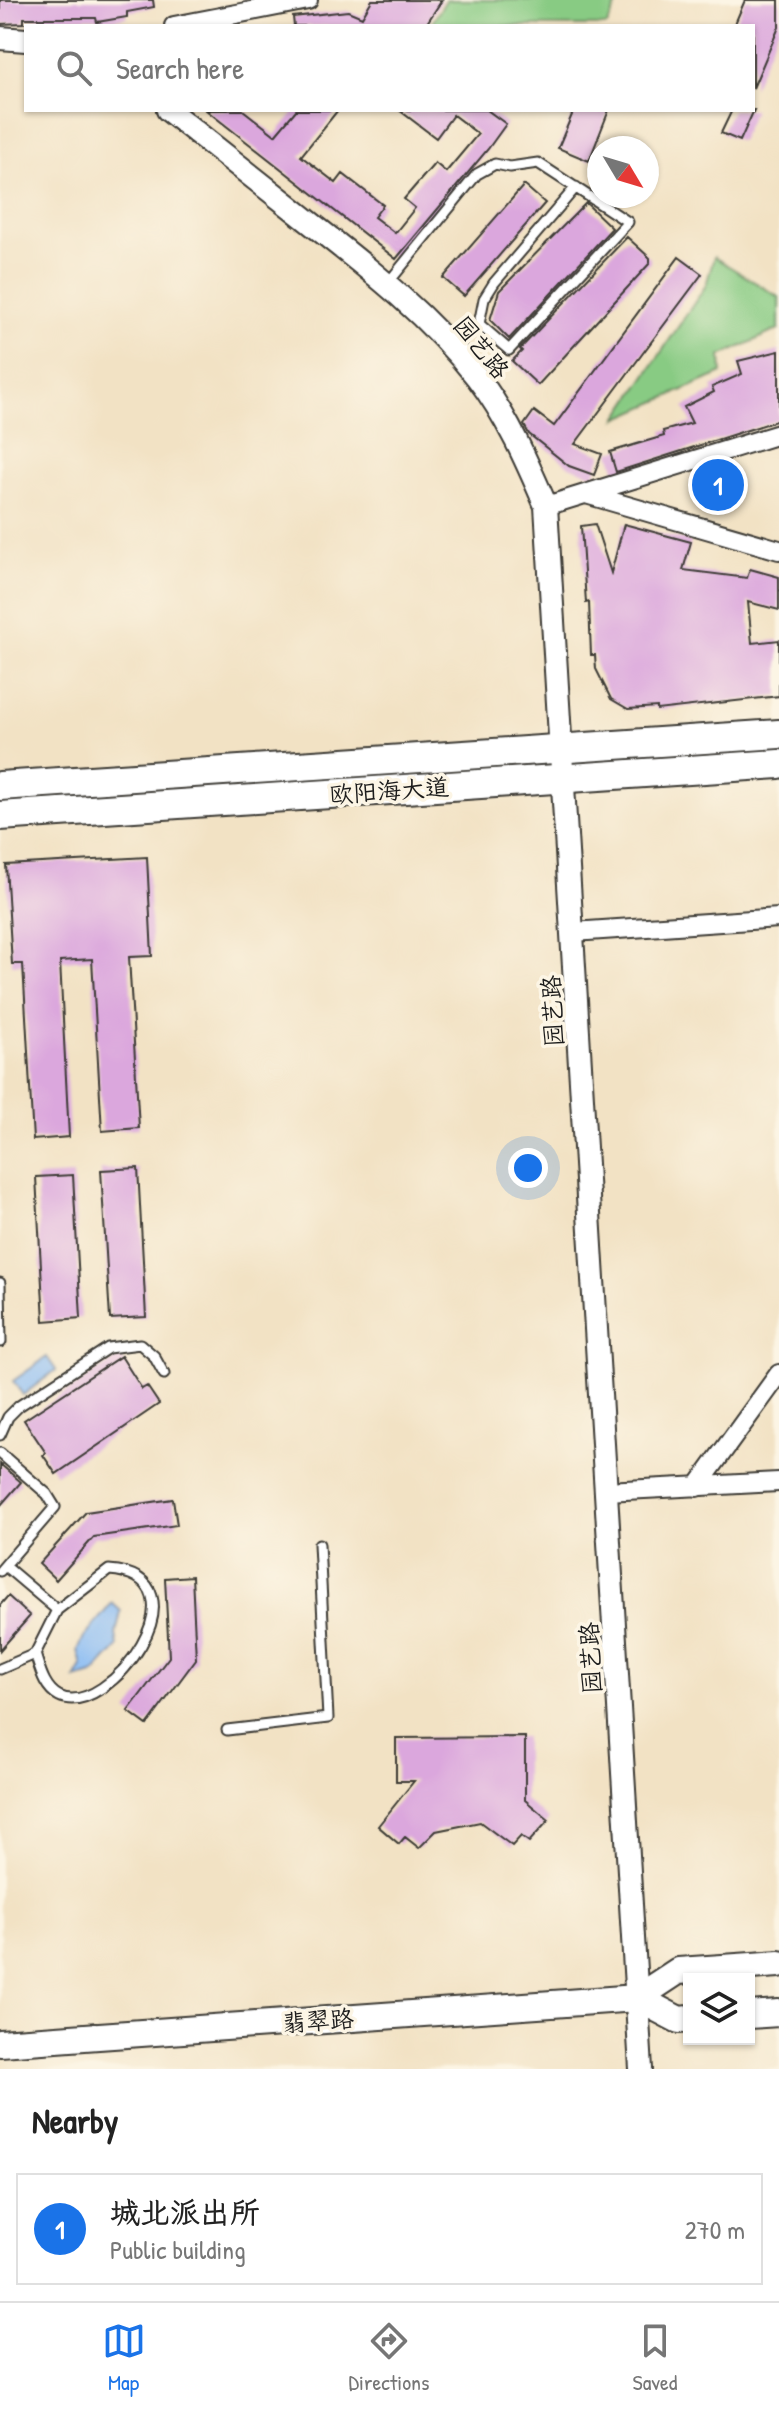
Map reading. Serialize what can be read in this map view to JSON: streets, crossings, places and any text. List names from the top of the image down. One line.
{"streets":{"main road":["欧阳海大道","翡翠路"],"street":["园艺路"]},"crossings":[["园艺路","欧阳海大道"],["园艺路","翡翠路"]],"north":"bottom right","page":{"search":"Search here","pins":"1","heading":"Nearby","list":[{"mark":"1","name":"城北派出所","note":"Public building","value":"270 m"}],"nav":["Map","Directions","Saved"]}}
